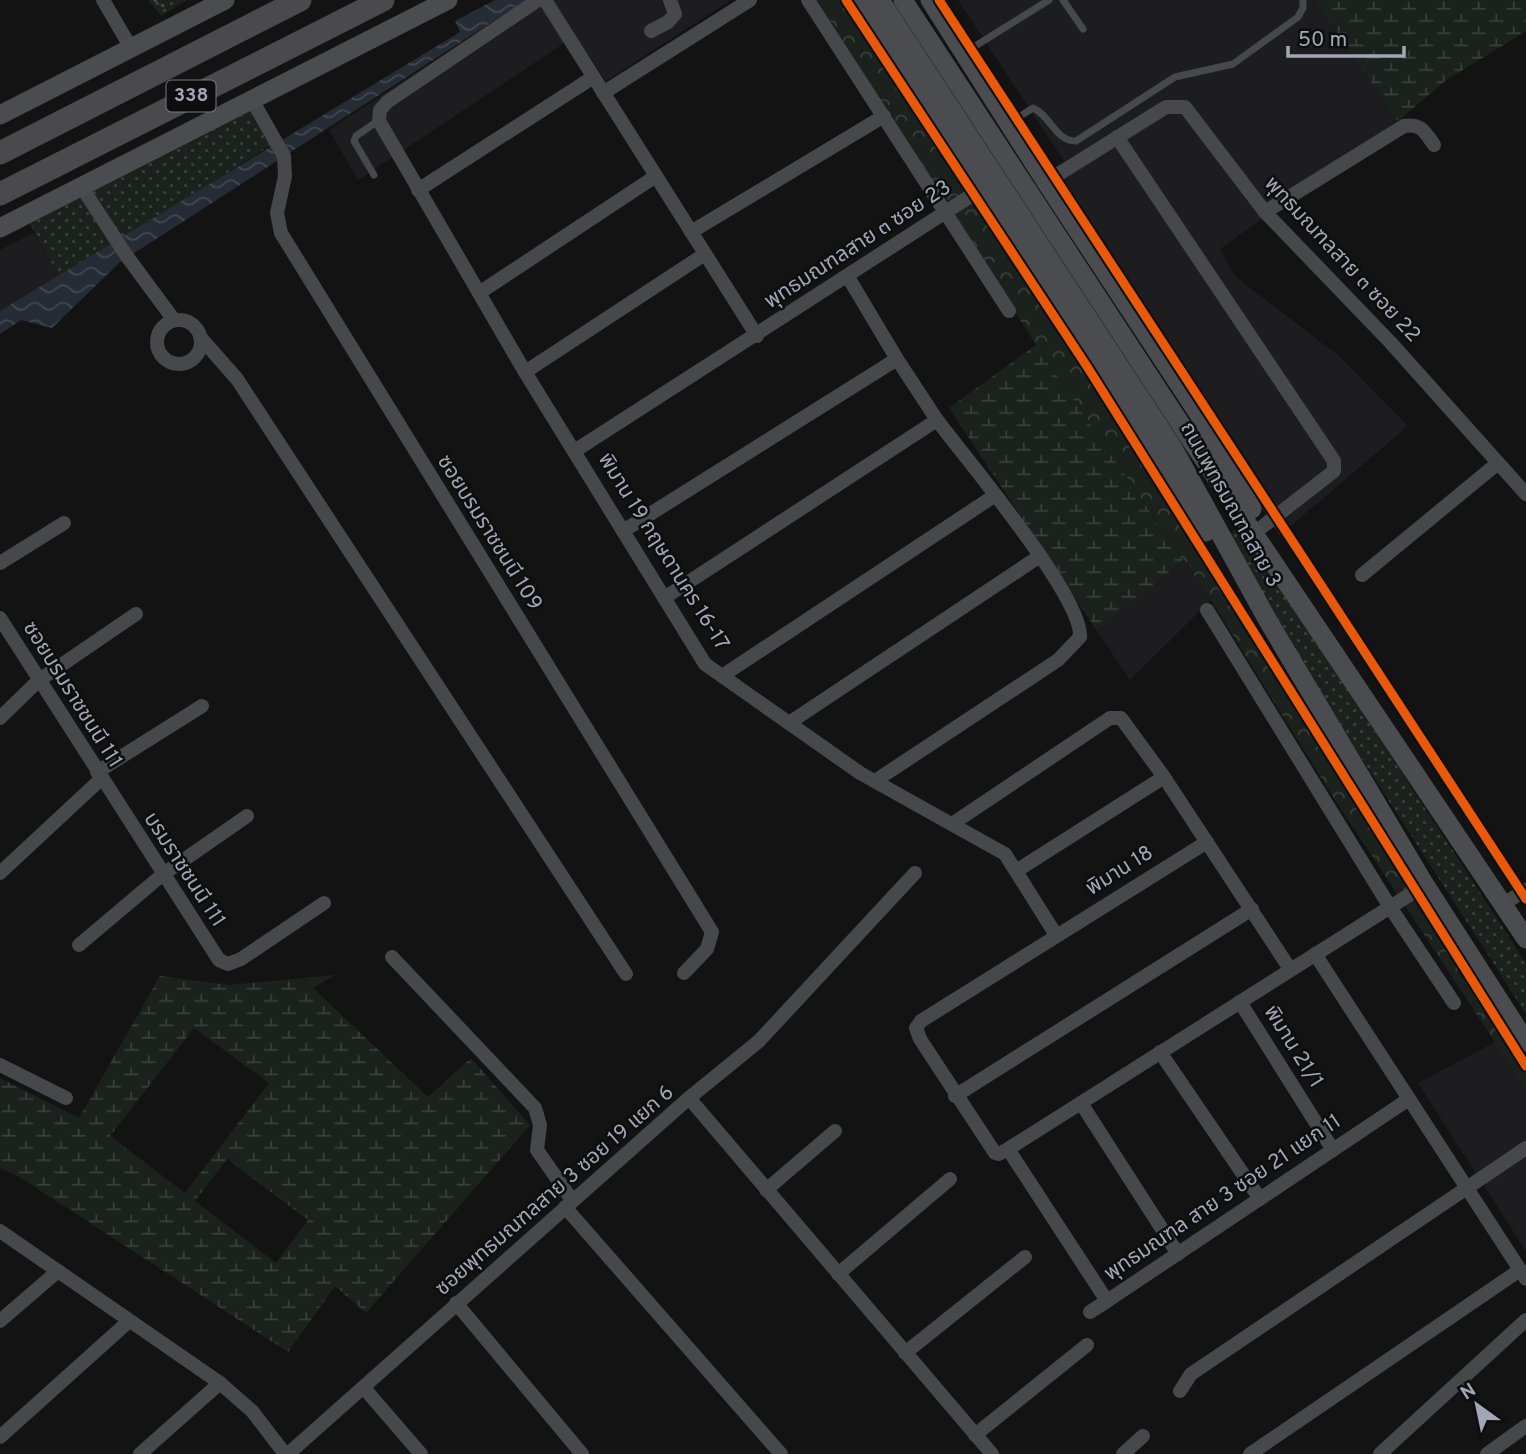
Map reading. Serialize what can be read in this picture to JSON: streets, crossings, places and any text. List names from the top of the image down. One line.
{"streets":{"highway":["338"],"main road":["ถนนพุทธมณฑลสาย 3"],"street":["พุทธมณฑลสาย ๓ ซอย 23","พุทธมณฑลสาย ๓ ซอย 22","ซอยบรมราชชนนี 109","พิมาน 19 กฤษดานคร 16-17","ซอยบรมราชชนนี 111","บรมราชชนนี 111","พิมาน 18","พิมาน 21/1","ซอยพุทธมณฑลสาย 3 ซอย 19 แยก 6","พุทธมณฑล สาย 3 ซอย 21 แยก 11"]},"crossings":[["338","ซอยบรมราชชนนี 109"],["พุทธมณฑลสาย ๓ ซอย 23","พิมาน 19 กฤษดานคร 16-17"],["พิมาน 19 กฤษดานคร 16-17","พิมาน 18"],["ซอยบรมราชชนนี 111","บรมราชชนนี 111"],["พิมาน 21/1","พุทธมณฑล สาย 3 ซอย 21 แยก 11"]],"scale_bar":"50 m","north":"top left"}
